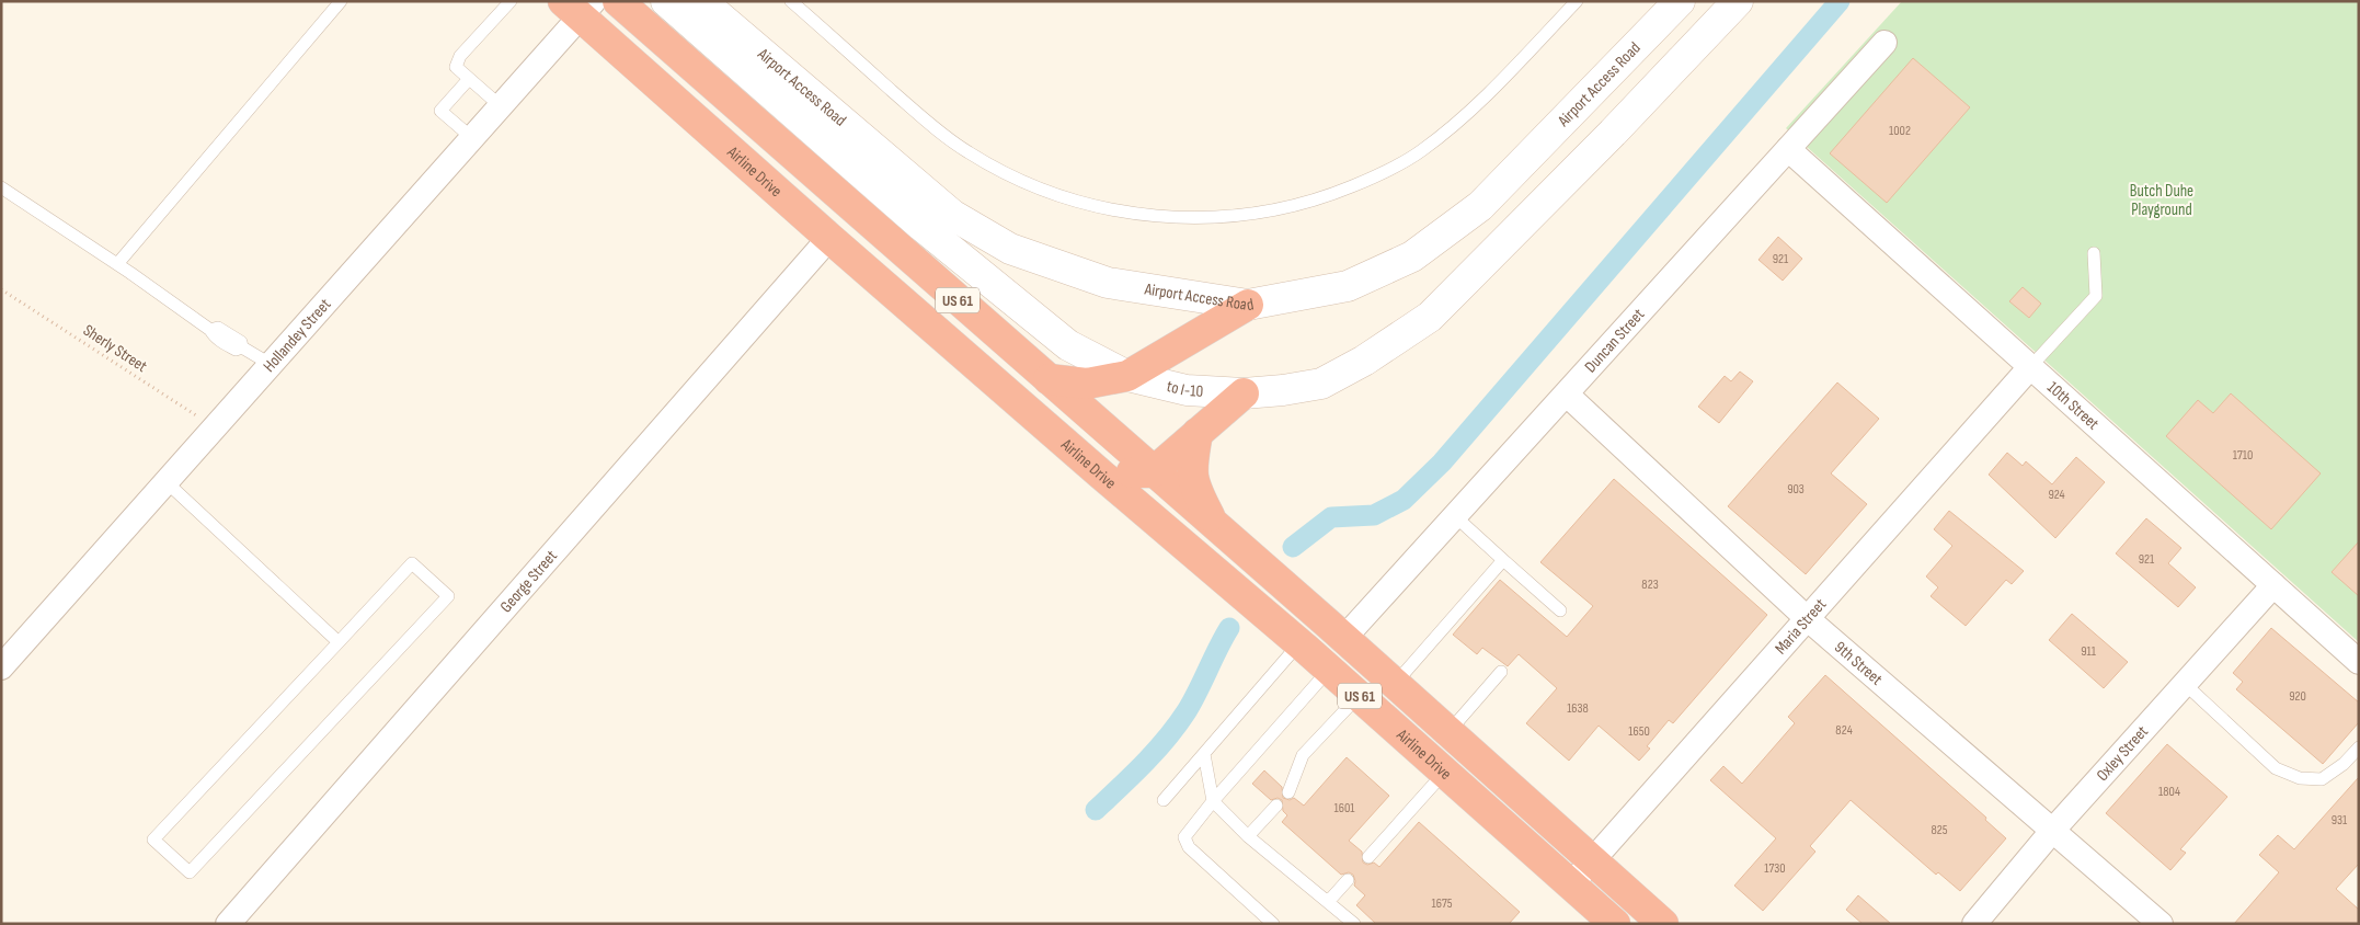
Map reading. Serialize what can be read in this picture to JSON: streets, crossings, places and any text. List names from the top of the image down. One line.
{"streets":{"highway":["Airline Drive","US 61"],"street":["Airport Access Road","Hollandey Street","Duncan Street","to I-10","10th Street","George Street","Maria Street","9th Street","Oxley Street"],"path":["Sherly Street"]},"crossings":[["Airport Access Road","to I-10"],["Airline Drive","Hollandey Street"],["Airline Drive","Duncan Street"],["Airline Drive","George Street"],["Airline Drive","Maria Street"],["Hollandey Street","Sherly Street"],["Duncan Street","10th Street"],["Duncan Street","9th Street"],["10th Street","Maria Street"],["10th Street","Oxley Street"],["Maria Street","9th Street"],["9th Street","Oxley Street"]],"parks":["Butch Duhe Playground"],"house_numbers":["1002","921","1710","903","924","921","823","911","920","1638","824","1650","1804","1601","931","825","1730","1675"]}
